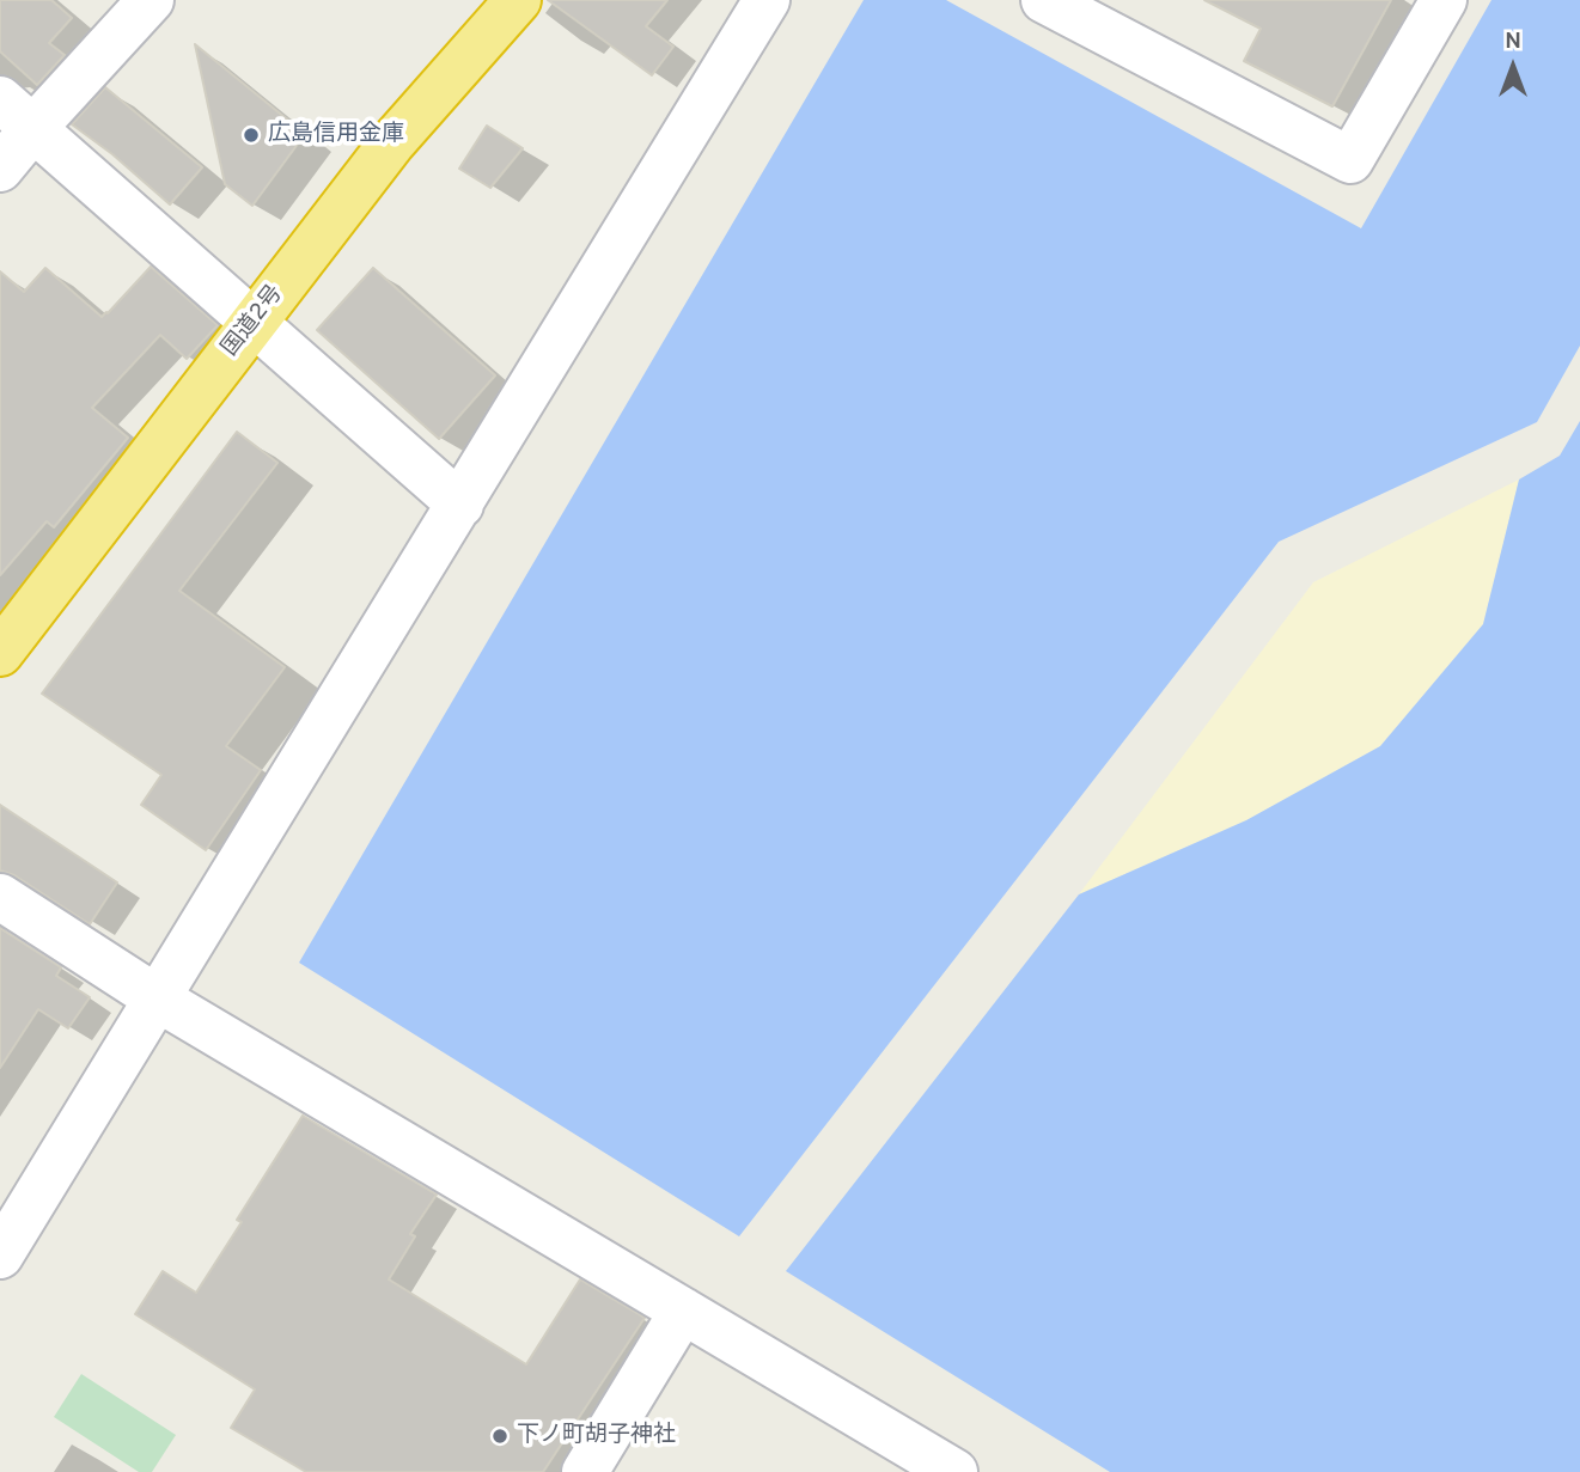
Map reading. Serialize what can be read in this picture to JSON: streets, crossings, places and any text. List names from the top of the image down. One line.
{"streets":{"highway":["国道2号"]},"places":["広島信用金庫","下ノ町胡子神社"],"north":"top"}
